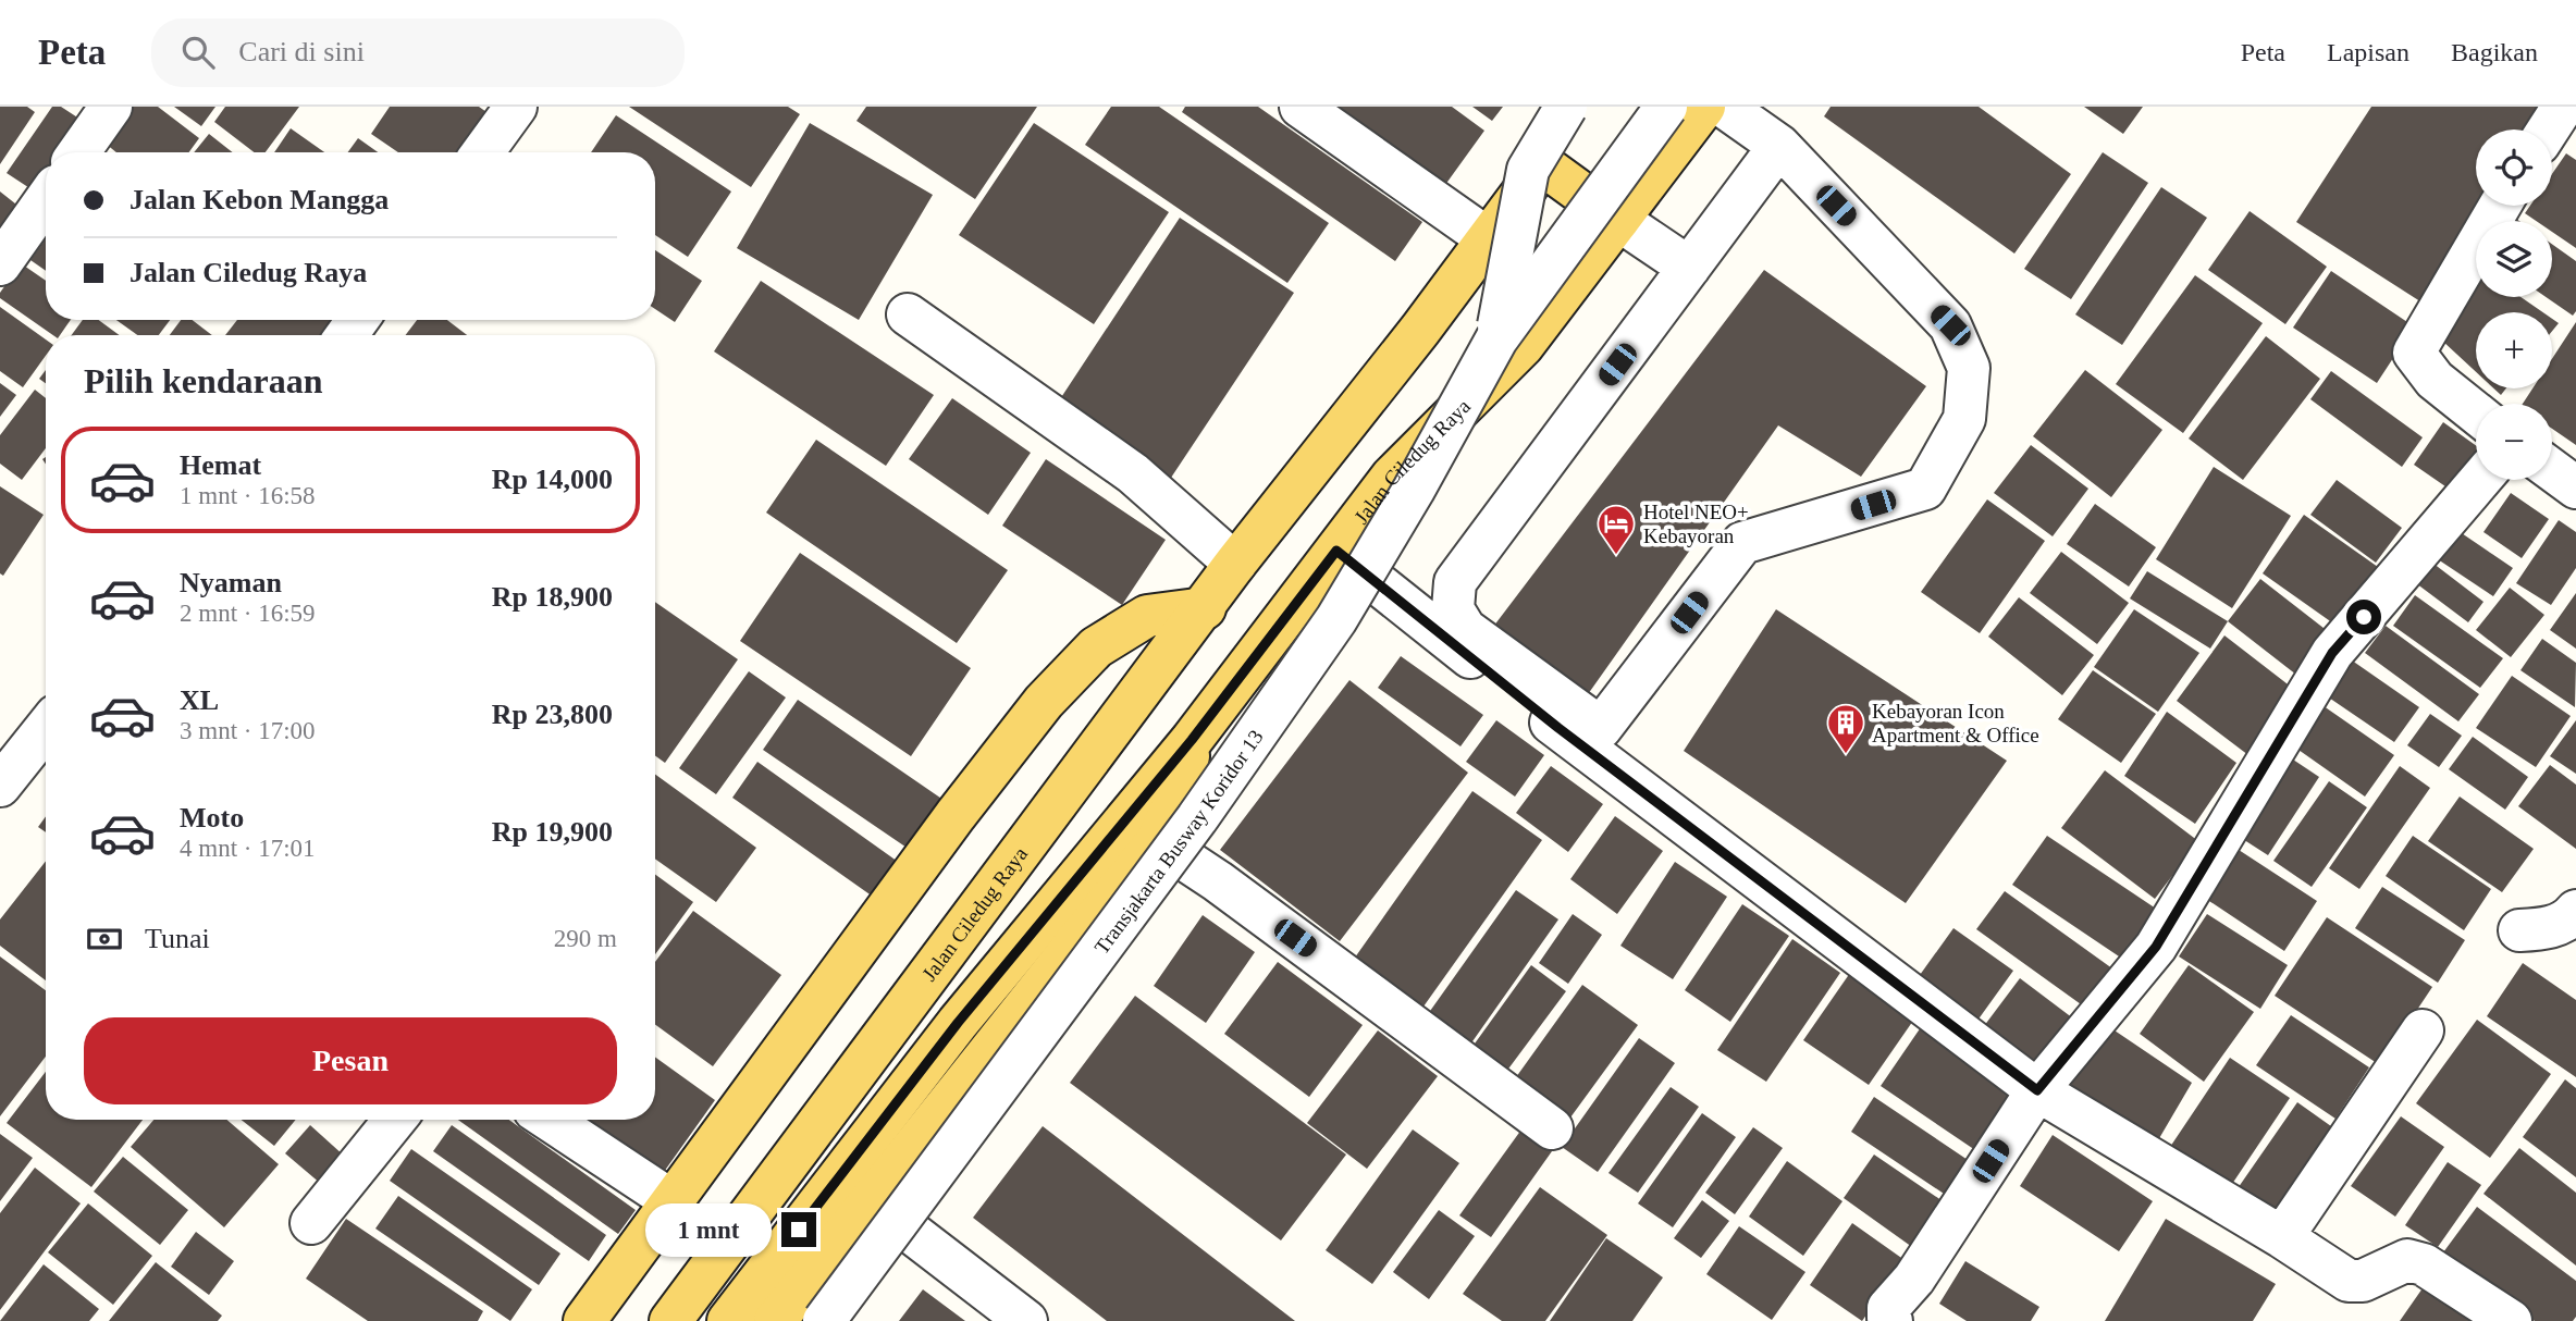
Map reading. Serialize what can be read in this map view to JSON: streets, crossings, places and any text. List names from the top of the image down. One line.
{"streets":{"main road":["Jalan Ciledug Raya"],"street":["Transjakarta Busway Koridor 13"]},"places":{"hotel":["Hotel NEO+ Kebayoran"],"building":["Kebayoran Icon Apartment & Office"]},"page":{"header":"Peta","search":"Cari di sini","nav":["Peta","Lapisan","Bagikan"],"map_buttons":["+","−"],"banner":["Jalan Kebon Mangga","Jalan Ciledug Raya"],"heading":"Pilih kendaraan","list":[{"name":"Hemat","note":"1 mnt · 16:58","value":"Rp 14,000"},{"name":"Nyaman","note":"2 mnt · 16:59","value":"Rp 18,900"},{"name":"XL","note":"3 mnt · 17:00","value":"Rp 23,800"},{"name":"Moto","note":"4 mnt · 17:01","value":"Rp 19,900"}],"pay":["Tunai","290 m"],"buttons":"Pesan","bubble":"1 mnt"}}
